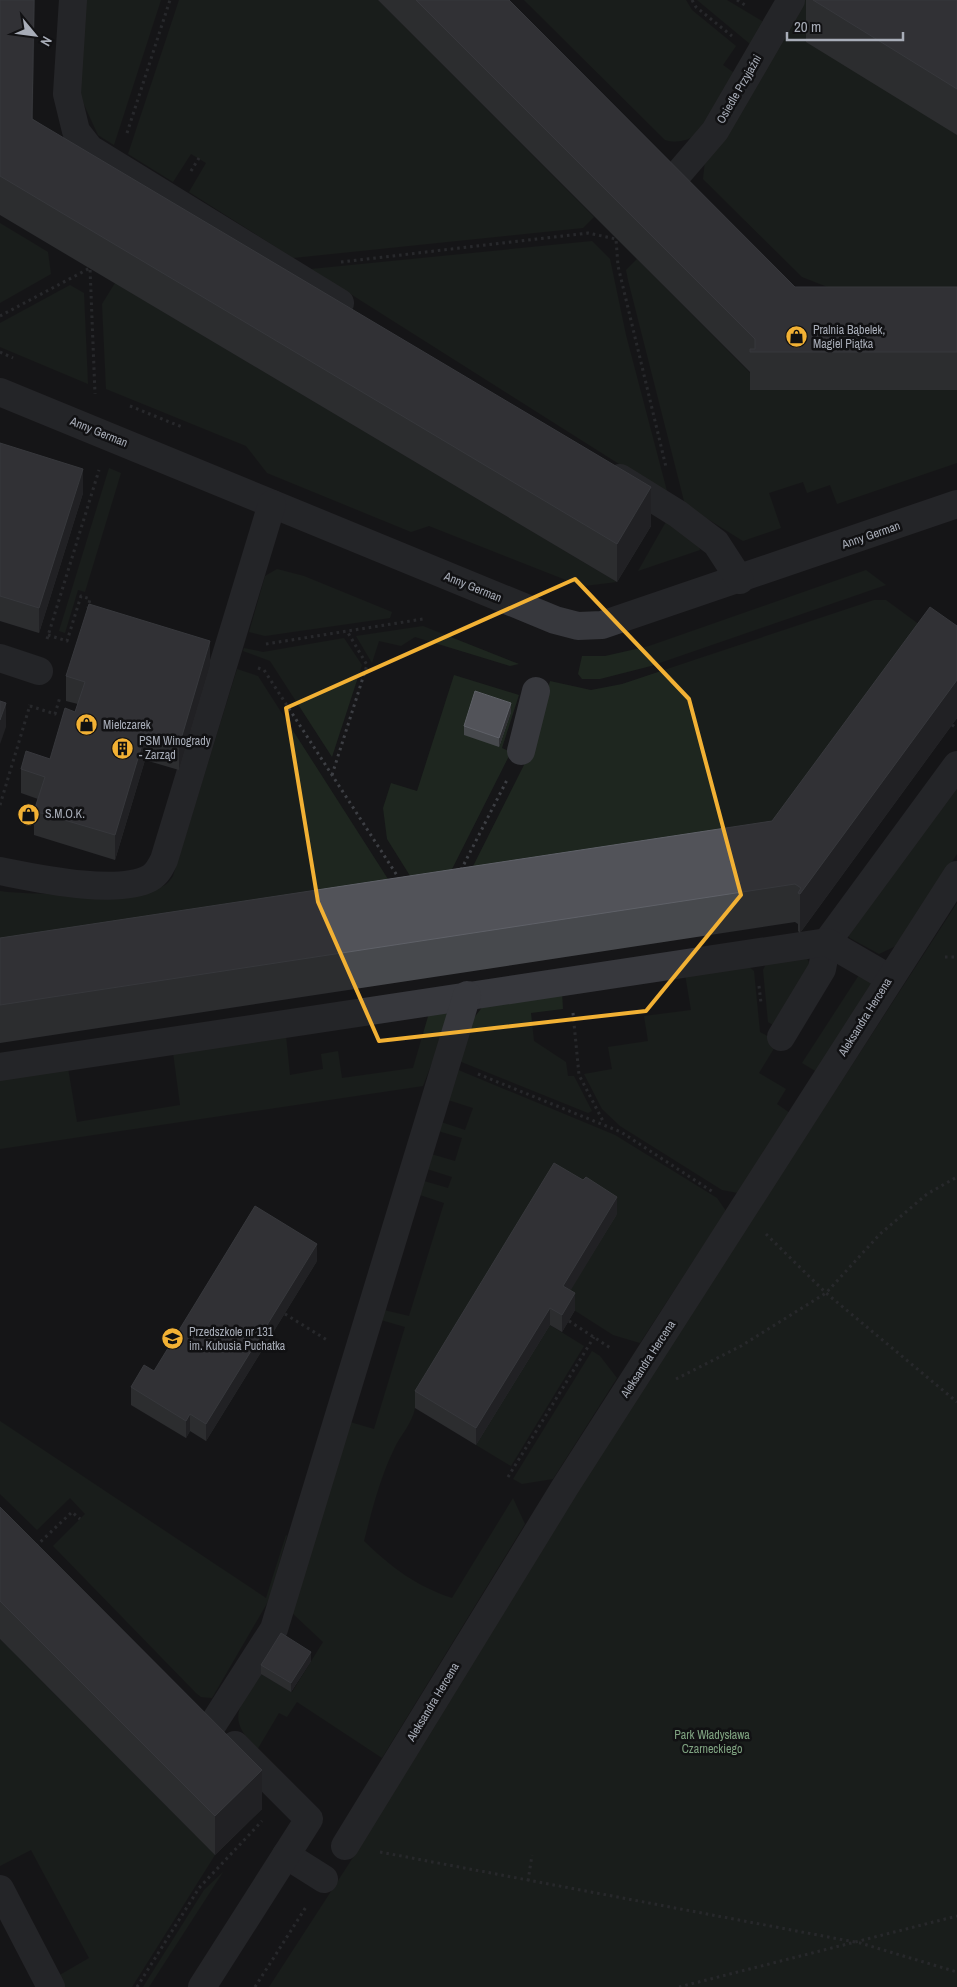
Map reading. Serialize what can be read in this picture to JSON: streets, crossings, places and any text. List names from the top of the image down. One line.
{"streets":{"street":["Osiedle Przyjaźni","Anny German","Aleksandra Hercena"]},"parks":["Park Władysława Czarneckiego"],"places":{"shop":["Pralnia Bąbelek, Magiel Piątka","Mielczarek","S.M.O.K."],"building":["PSM Winogrady - Zarząd"],"school or university":["Przedszkole nr 131 im. Kubusia Puchatka"]},"scale_bar":"20 m","north":"bottom right"}
